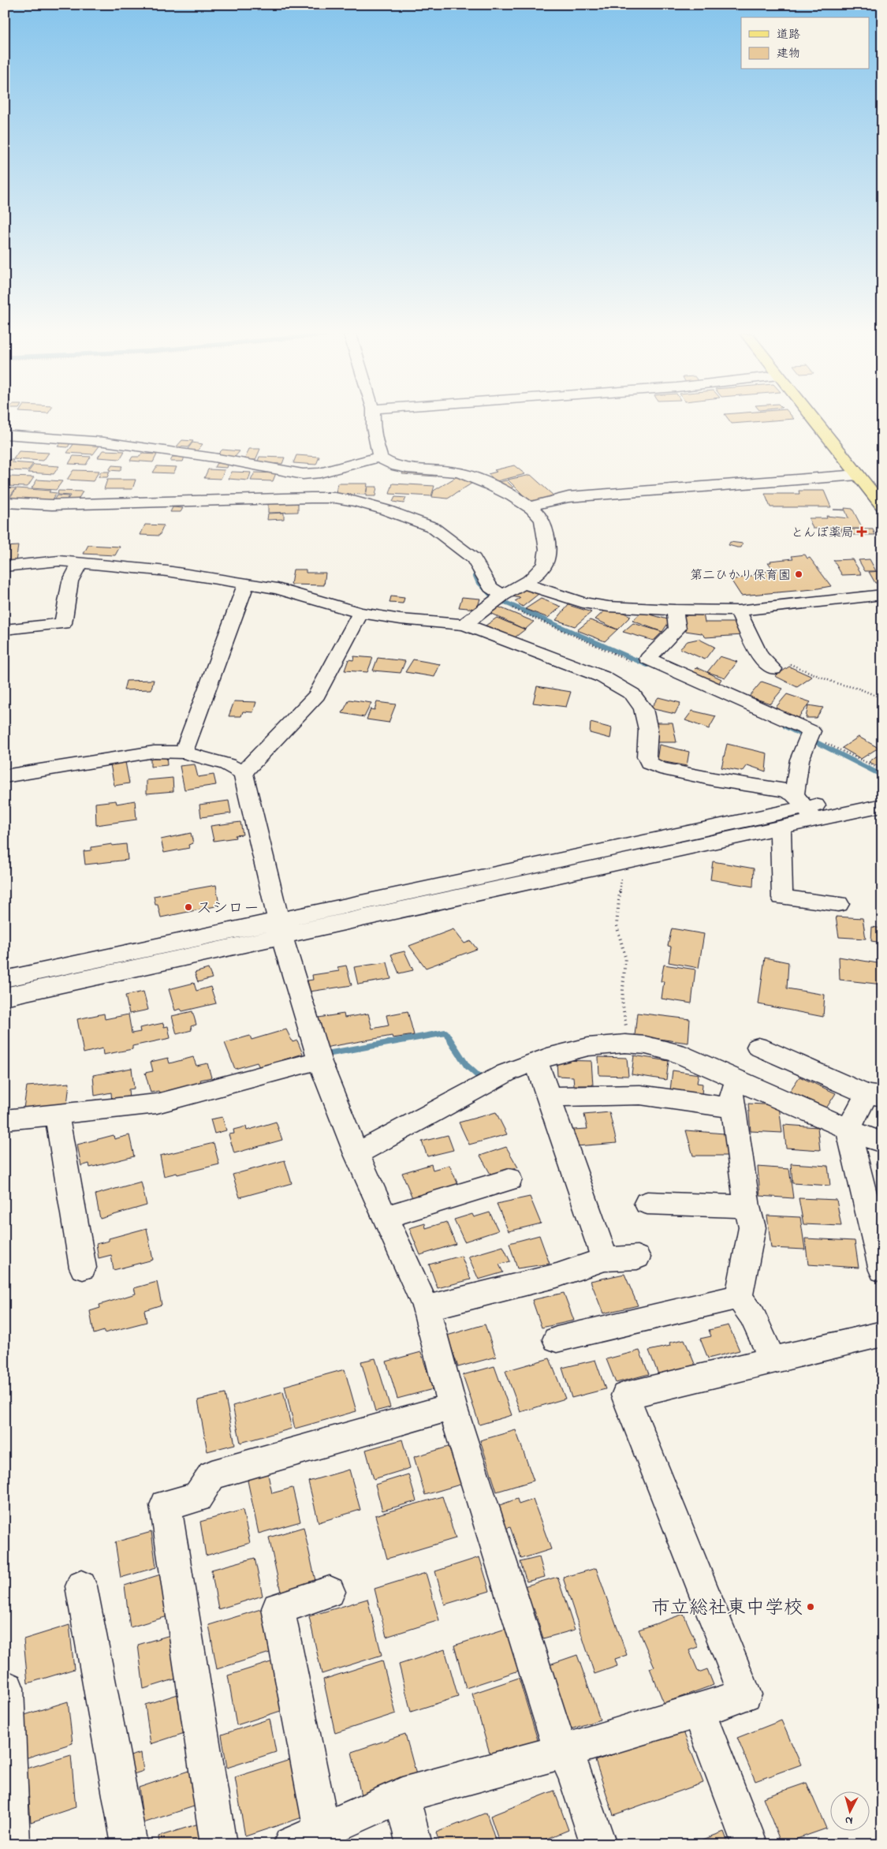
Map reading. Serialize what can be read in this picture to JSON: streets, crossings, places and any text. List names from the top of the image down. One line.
{"places":{"health":["とんぼ薬局"],"other":["第二ひかり保育園","スシロー","市立総社東中学校"]},"legend":["道路","建物"],"north":"bottom"}
